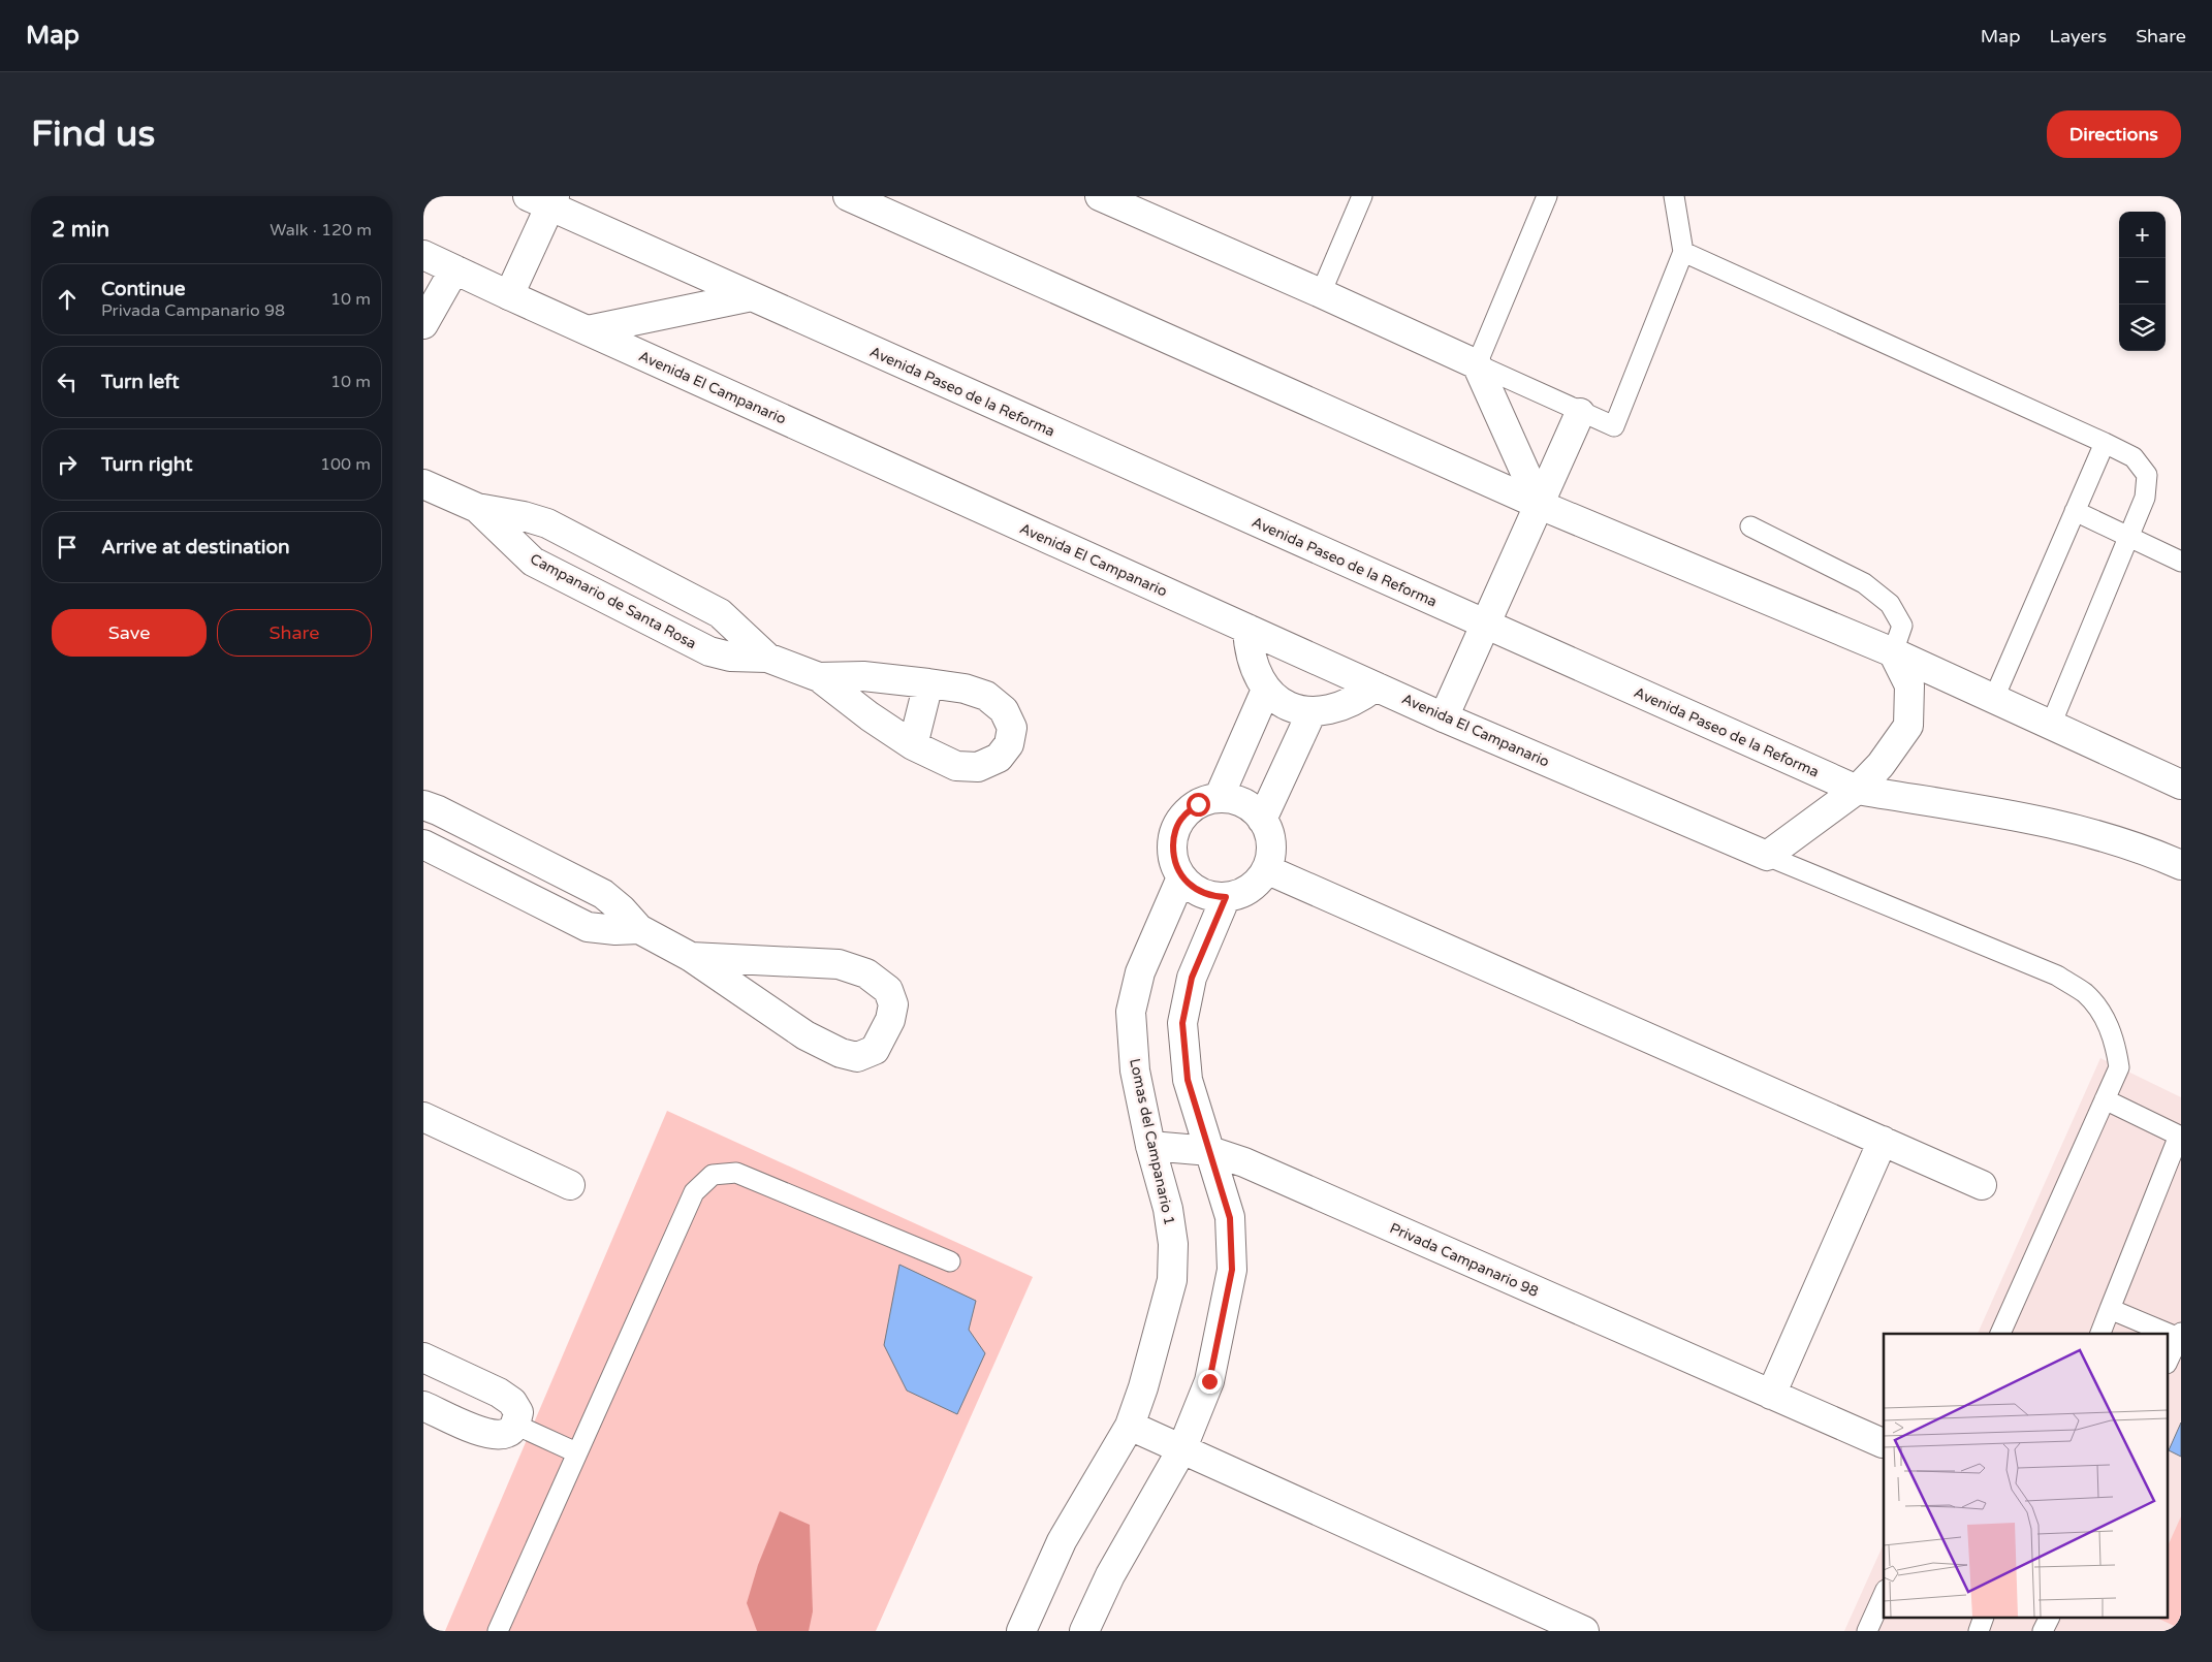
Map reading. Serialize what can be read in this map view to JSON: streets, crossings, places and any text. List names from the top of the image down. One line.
{"streets":{"street":["Avenida El Campanario","Avenida Paseo de la Reforma","Campanario de Santa Rosa","Lomas del Campanario 1","Privada Campanario 98"]},"crossings":[["Lomas del Campanario 1","Privada Campanario 98"]],"page":{"header":"Map","nav":["Map","Layers","Share"],"buttons":["Directions",["Save","Share"]],"title":"Find us","heading":["2 min","Walk · 120 m"],"map_buttons":["+","−"],"list":[["Continue","Privada Campanario 98","10 m"],["Turn left","10 m"],["Turn right","100 m"],"Arrive at destination"]}}
